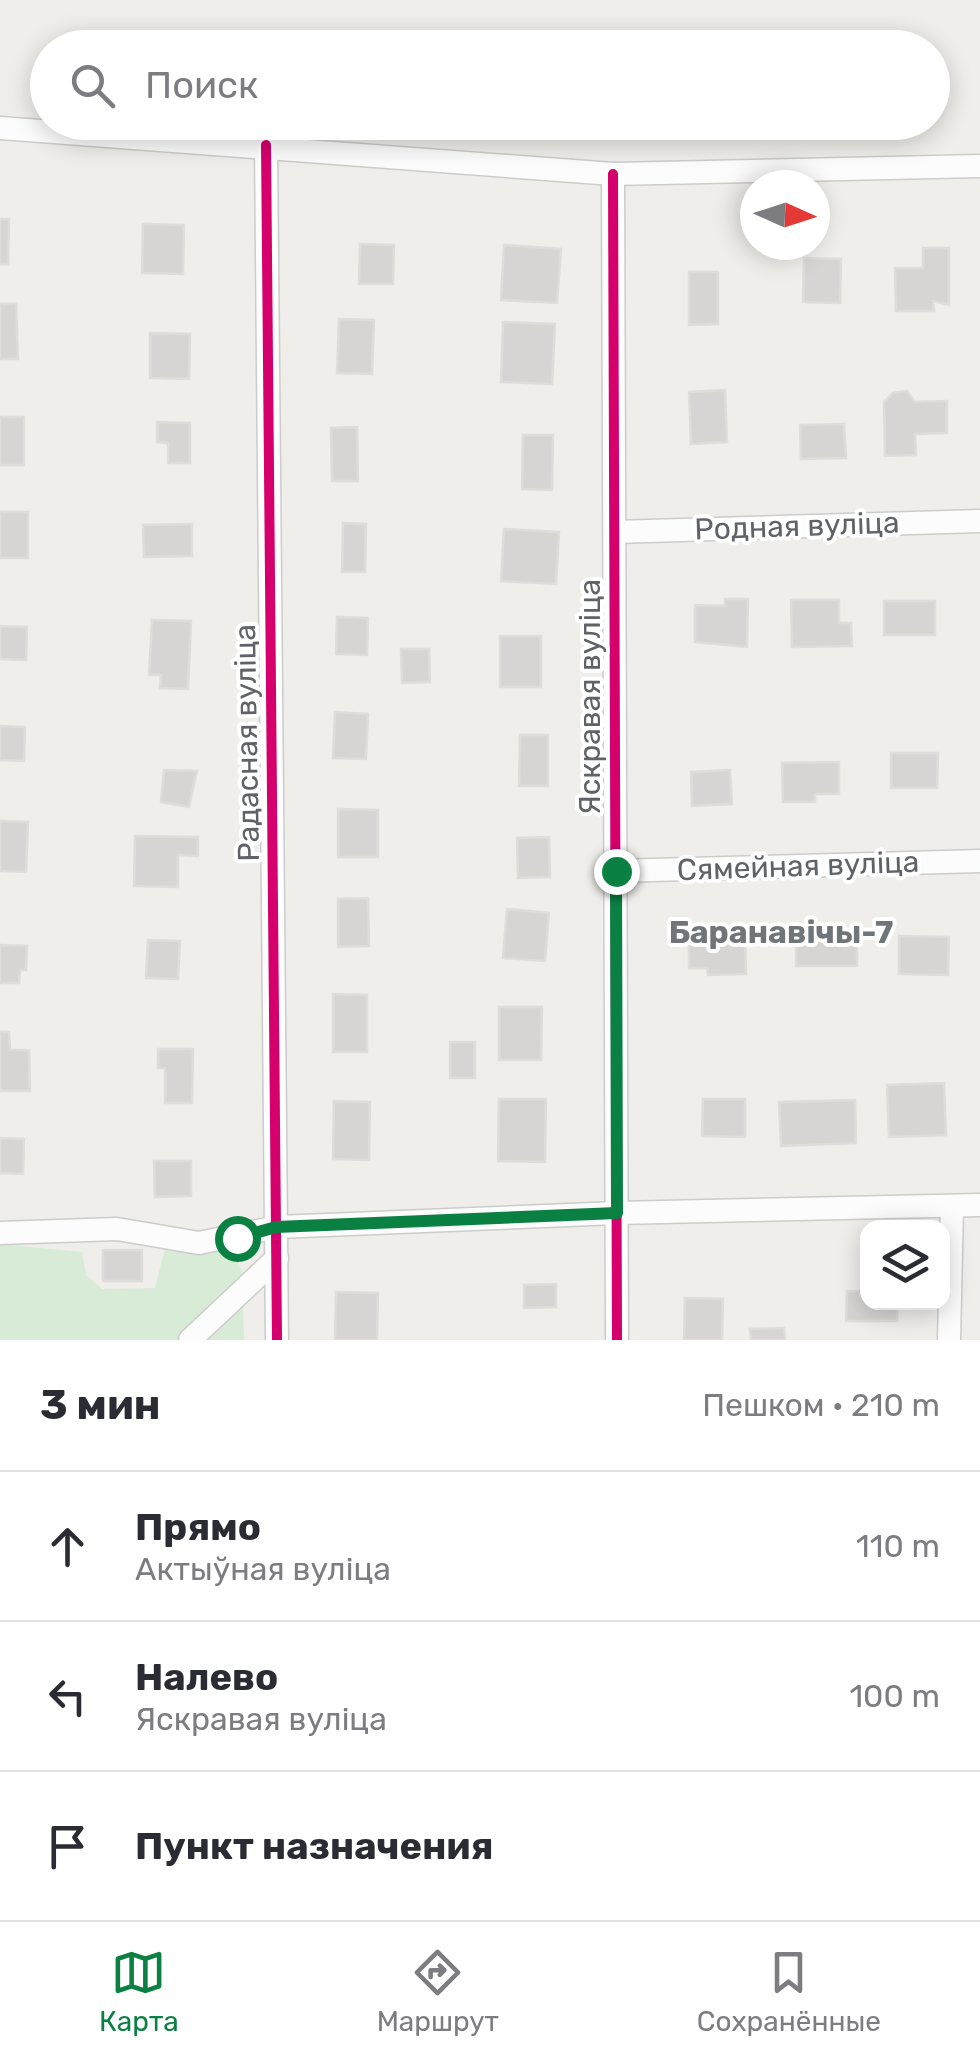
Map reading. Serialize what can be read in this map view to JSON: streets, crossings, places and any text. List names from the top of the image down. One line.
{"streets":{"street":["Родная вуліца","Яскравая вуліца","Радасная вуліца","Сямейная вуліца"]},"crossings":[["Родная вуліца","Яскравая вуліца"],["Яскравая вуліца","Сямейная вуліца"]],"districts":["Баранавічы-7"],"north":"right","page":{"search":"Поиск","heading":["3 мин","Пешком · 210 m"],"list":[["Прямо","Актыўная вуліца","110 m"],["Налево","Яскравая вуліца","100 m"],"Пункт назначения"],"nav":["Карта","Маршрут","Сохранённые"]}}
